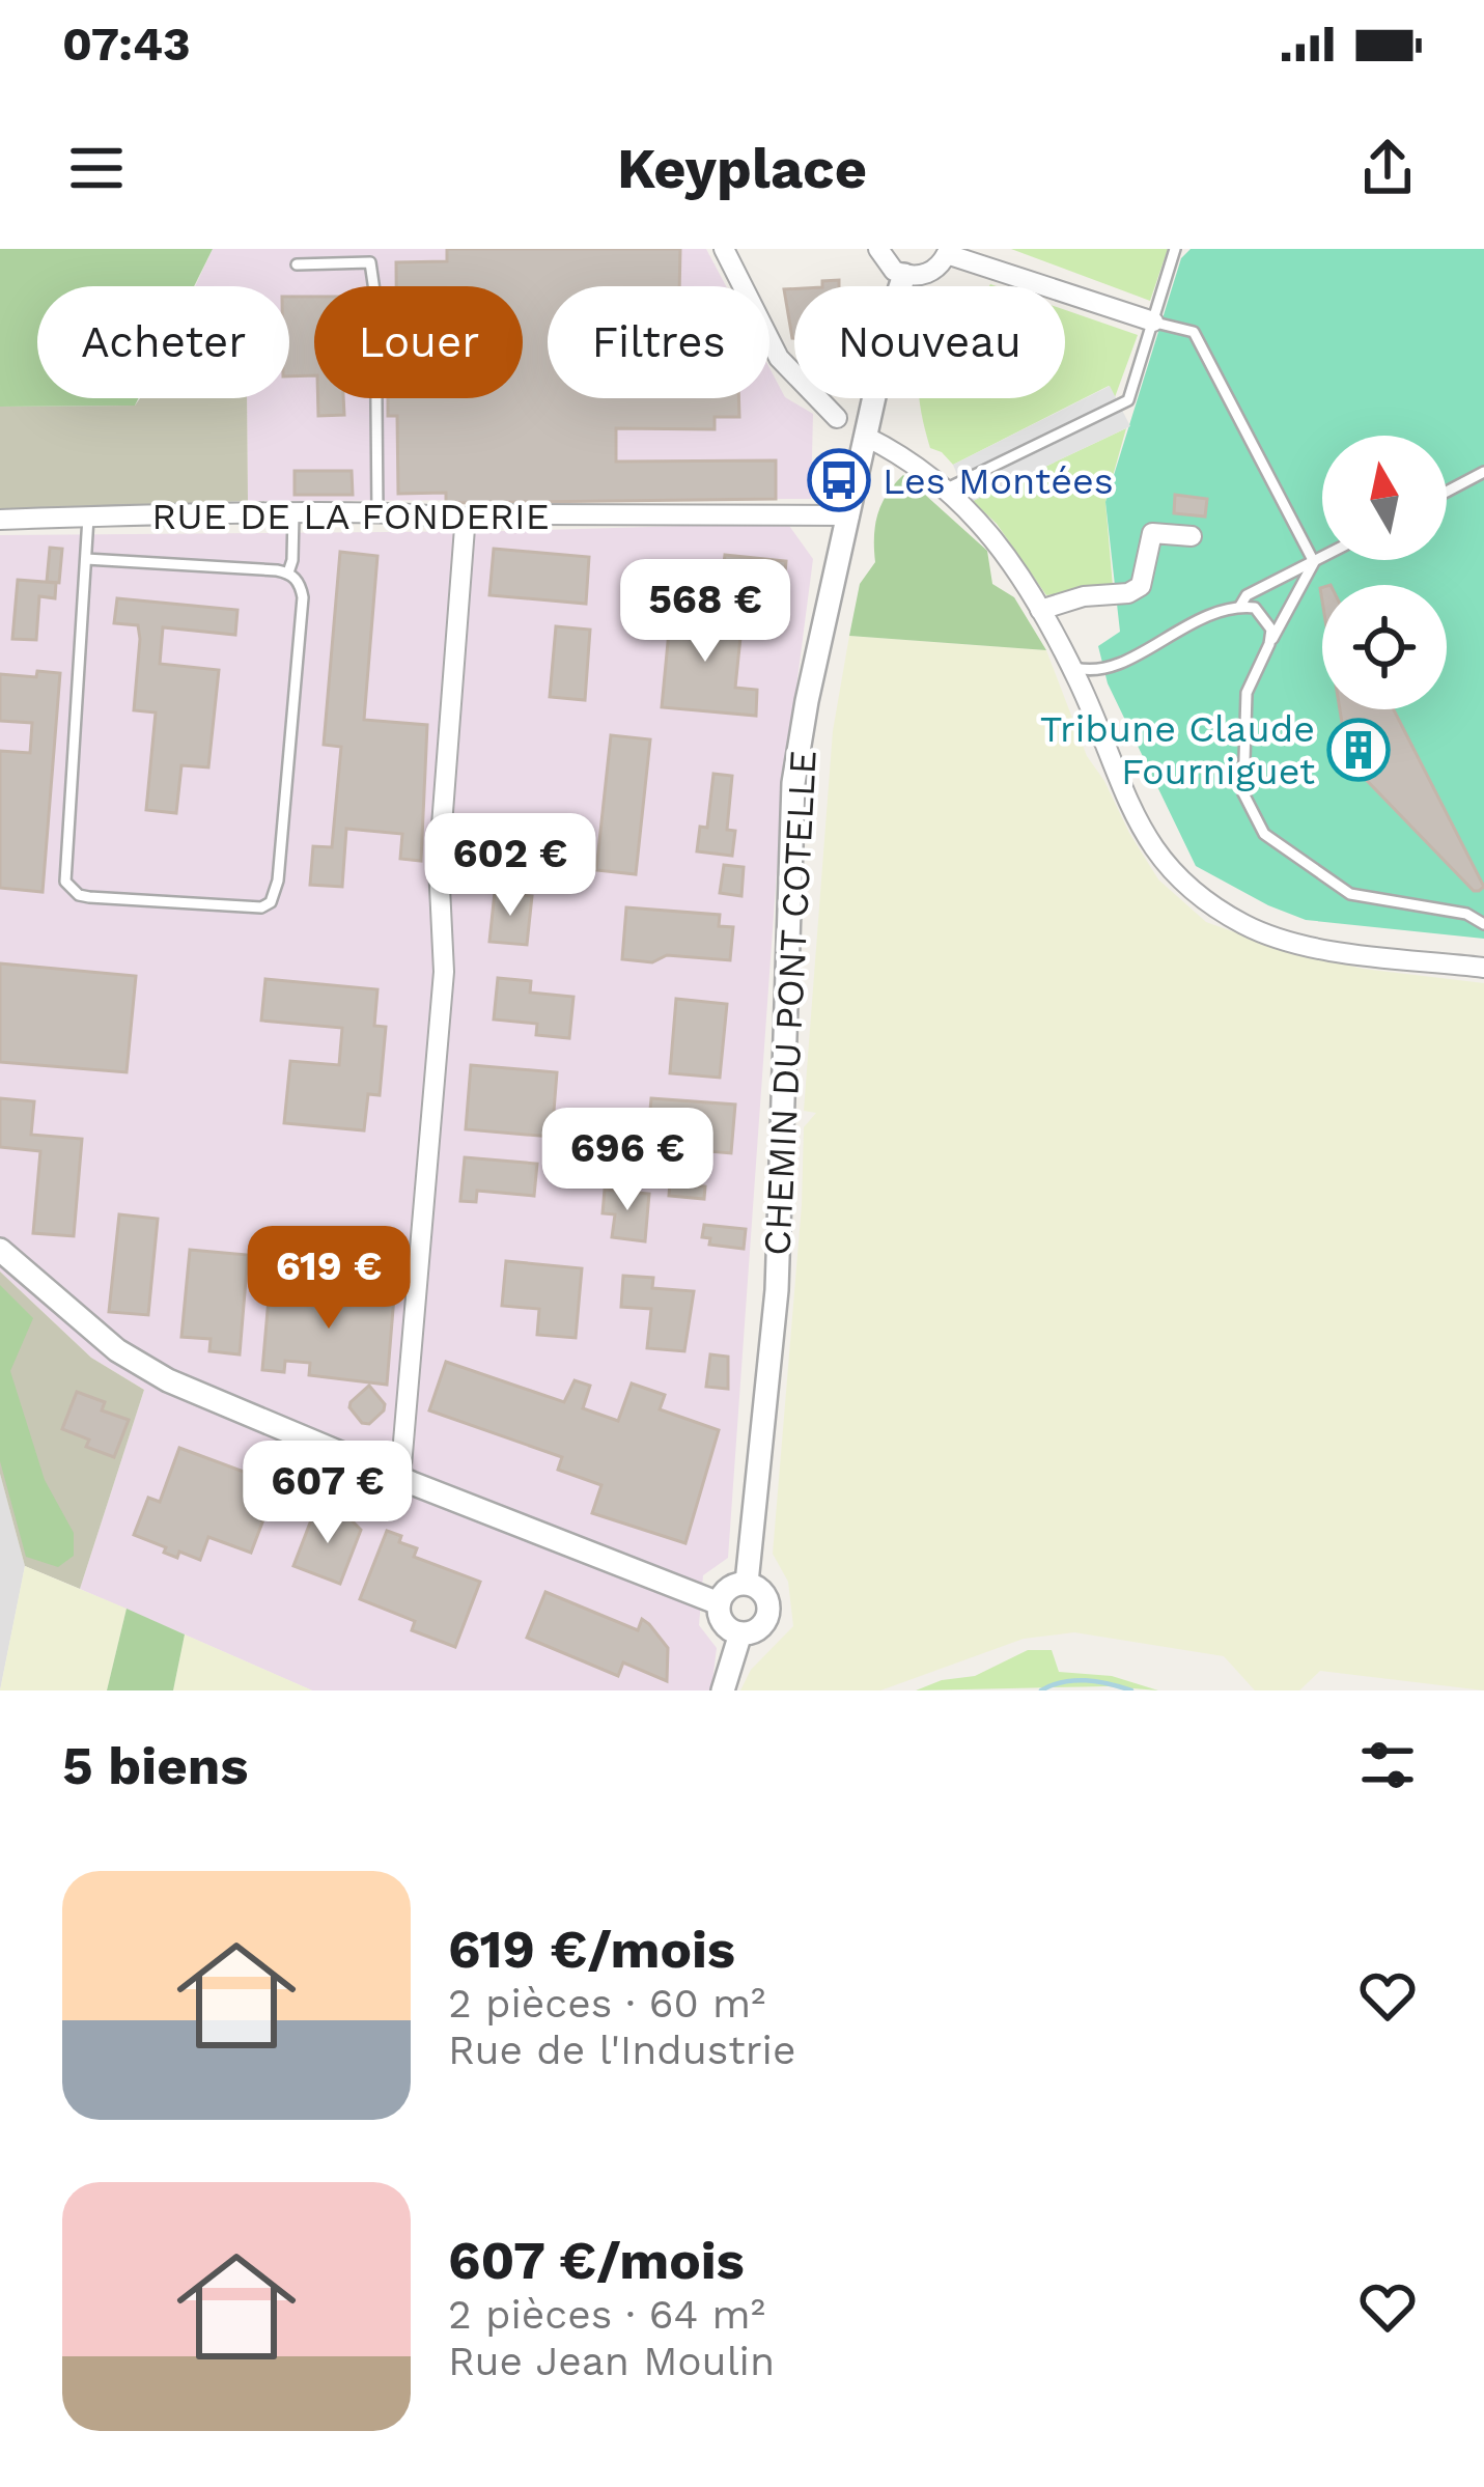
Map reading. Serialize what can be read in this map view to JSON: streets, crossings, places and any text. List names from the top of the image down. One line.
{"streets":{"street":["RUE DE LA FONDERIE","CHEMIN DU PONT COTELLE"]},"crossings":[["RUE DE LA FONDERIE","CHEMIN DU PONT COTELLE"]],"places":{"bus stop":["Les Montées"],"building":["Tribune Claude Fourniguet"]},"north":"top","page":{"status":"07:43","header":"Keyplace","chip":["Acheter","Louer","Filtres","Nouveau"],"price":["568 €","602 €","696 €","619 €","607 €"],"heading":"5 biens","list":[{"name":"619 €/mois","note":"2 pièces · 60 m² · Rue de l'Industrie"},{"name":"607 €/mois","note":"2 pièces · 64 m² · Rue Jean Moulin"}]}}
